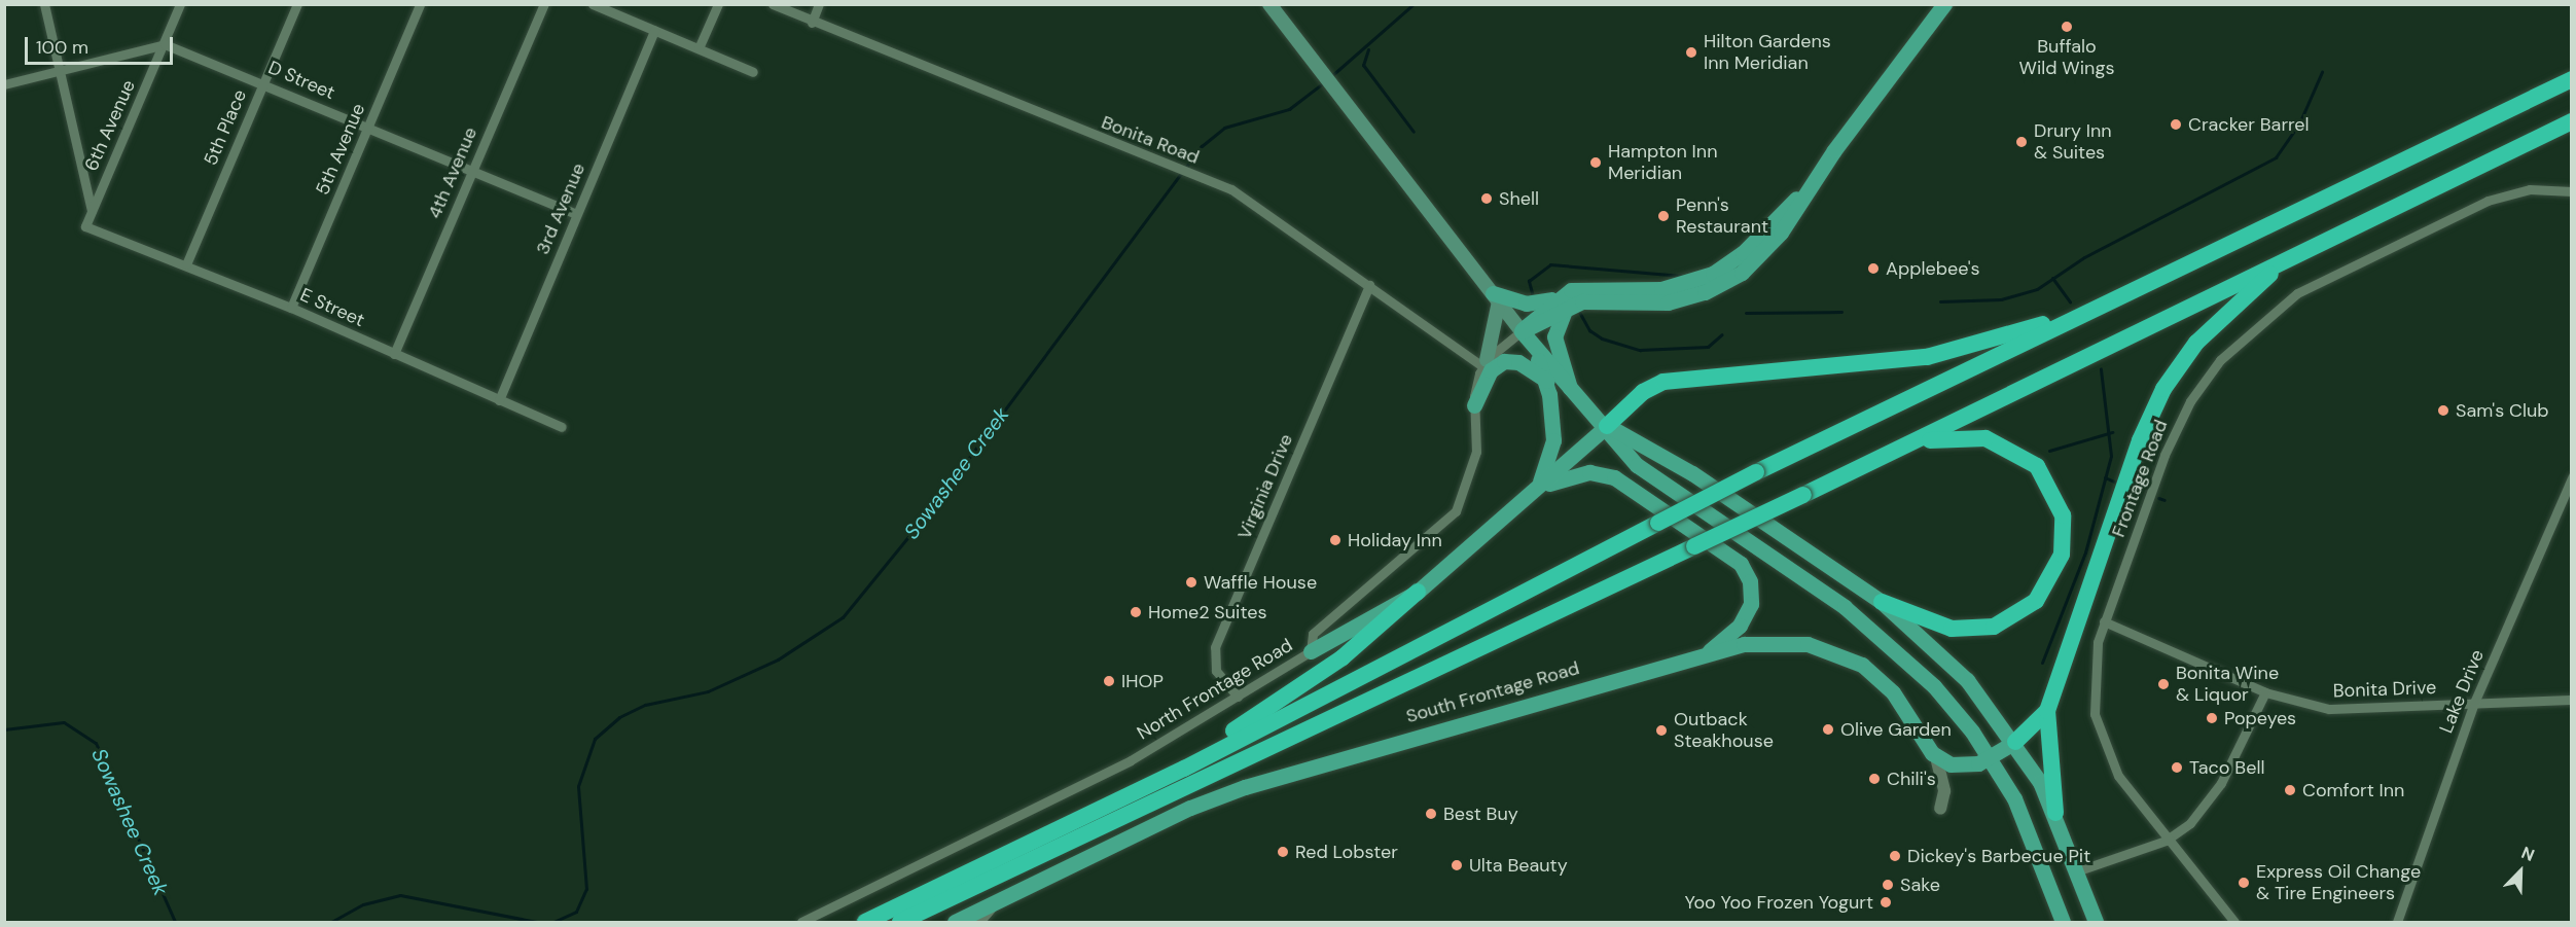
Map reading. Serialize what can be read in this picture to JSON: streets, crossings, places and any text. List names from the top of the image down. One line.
{"streets":{"main road":["South Frontage Road"],"street":["D Street","6th Avenue","5th Place","Bonita Road","5th Avenue","4th Avenue","3rd Avenue","E Street","Frontage Road","Virginia Drive","North Frontage Road","Bonita Drive","Lake Drive"]},"crossings":[["D Street","6th Avenue"],["D Street","5th Place"],["D Street","5th Avenue"],["D Street","4th Avenue"],["D Street","3rd Avenue"],["6th Avenue","E Street"],["5th Place","E Street"],["Bonita Road","Virginia Drive"],["Bonita Road","North Frontage Road"],["5th Avenue","E Street"],["4th Avenue","E Street"],["3rd Avenue","E Street"],["Frontage Road","Bonita Drive"],["Virginia Drive","North Frontage Road"],["Bonita Drive","Lake Drive"]],"water":["Sowashee Creek"],"places":["Buffalo Wild Wings","Hilton Gardens Inn Meridian","Cracker Barrel","Drury Inn & Suites","Hampton Inn Meridian","Shell","Penn's Restaurant","Applebee's","Sam's Club","Holiday Inn","Waffle House","Home2 Suites","IHOP","Bonita Wine & Liquor","Popeyes","Olive Garden","Outback Steakhouse","Taco Bell","Chili's","Comfort Inn","Best Buy","Red Lobster","Dickey's Barbecue Pit","Ulta Beauty","Express Oil Change & Tire Engineers","Sake","Yoo Yoo Frozen Yogurt"],"scale_bar":"100 m","north":"top right"}
